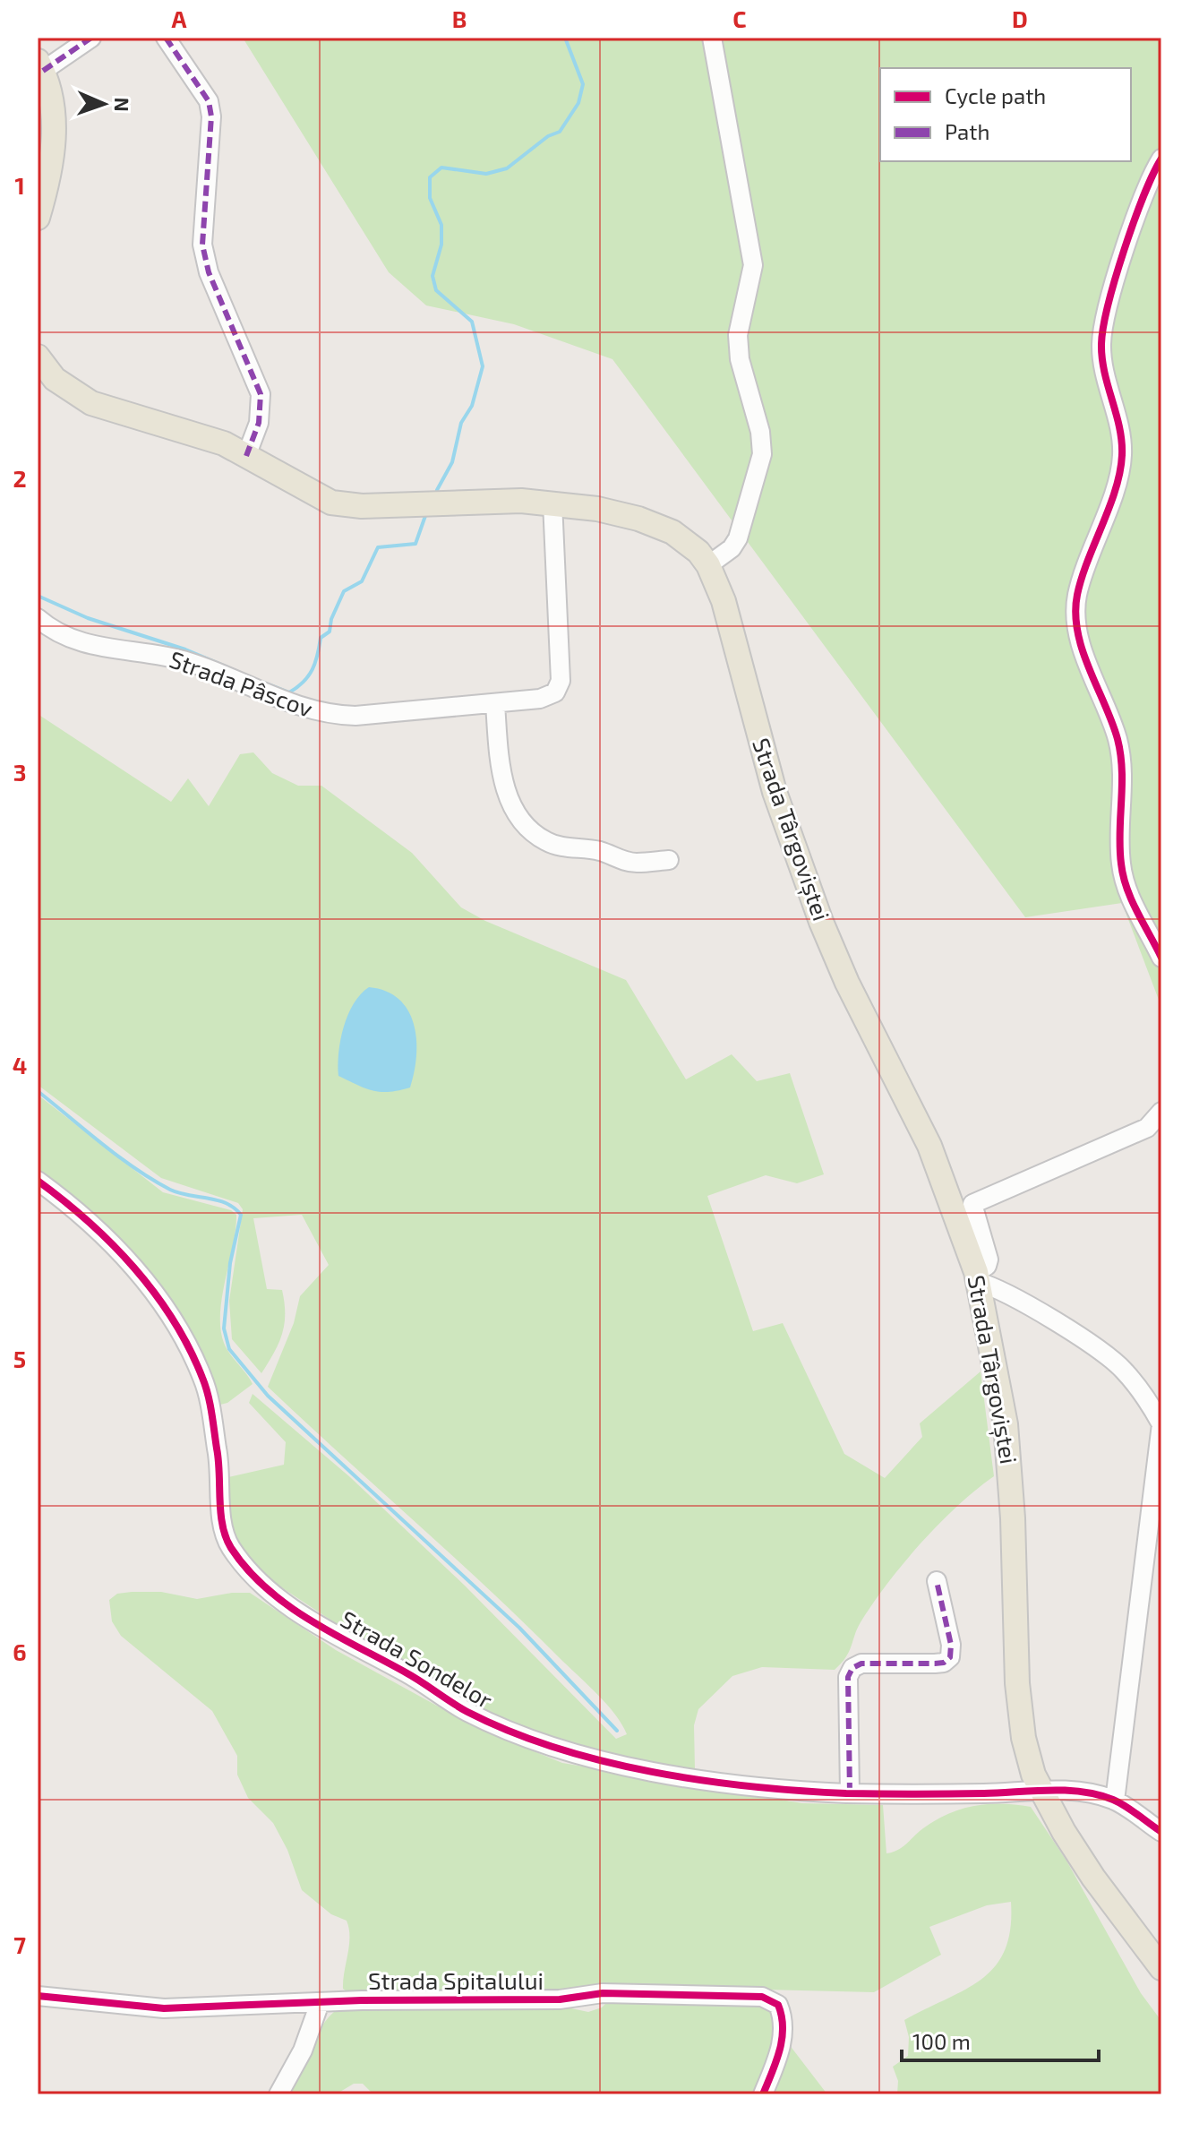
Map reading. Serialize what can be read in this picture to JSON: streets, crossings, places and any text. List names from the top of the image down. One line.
{"streets":{"main road":["Strada Târgoviștei"],"street":["Strada Pâscov","Strada Sondelor","Strada Spitalului"]},"crossings":[["Strada Pâscov","Strada Târgoviștei"],["Strada Târgoviștei","Strada Sondelor"]],"legend":["Cycle path","Path"],"scale_bar":"100 m","north":"right","grid":{"columns":["A","B","C","D"],"rows":["1","2","3","4","5","6","7"]}}
